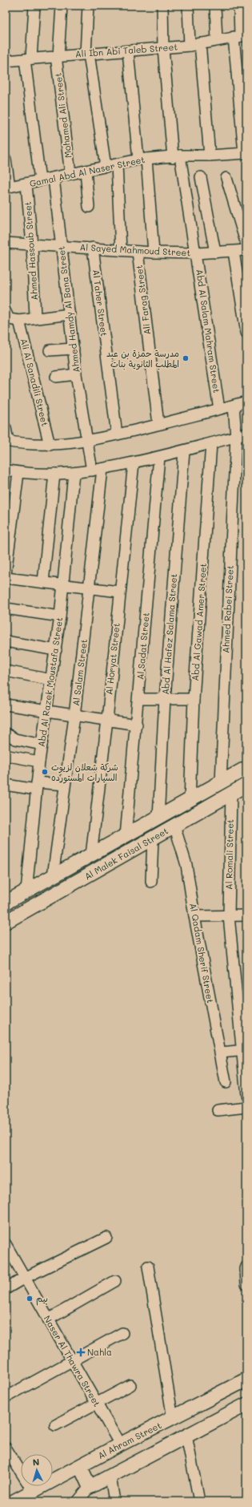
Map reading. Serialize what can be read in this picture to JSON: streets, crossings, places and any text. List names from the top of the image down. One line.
{"streets":{"main road":["Al Malek Faisal Street","Al Ahram Street"],"street":["Ali Ibn Abi Taleb Street","Mohamed Ali Street","Gamal Abd Al Naser Street","Al Sayed Mahmoud Street","Ahmed Hassoub Street","Ali Farag Street","Al Taher Street","Ahmed Hamdy Al Bana Street","Abd Al Salam Mahram Street","Ali Al Sanadili Street","Ahmed Rabei Street","Abd Al Gawad Amer Street","Abd Al Hafez Salama Street","Al Sadat Street","Al Horyat Street","Al Salam Street","Abd Al Razek Moustafa Street","Al Romali Street","Al Qadam Sherif Street","Naser Al Thawra Street"]},"crossings":[["Ali Ibn Abi Taleb Street","Mohamed Ali Street"],["Ali Ibn Abi Taleb Street","Abd Al Salam Mahram Street"],["Mohamed Ali Street","Gamal Abd Al Naser Street"],["Gamal Abd Al Naser Street","Ahmed Hassoub Street"],["Gamal Abd Al Naser Street","Ahmed Hamdy Al Bana Street"],["Gamal Abd Al Naser Street","Abd Al Salam Mahram Street"],["Al Sayed Mahmoud Street","Ahmed Hassoub Street"],["Al Sayed Mahmoud Street","Ali Farag Street"],["Al Sayed Mahmoud Street","Al Taher Street"],["Al Sayed Mahmoud Street","Ahmed Hamdy Al Bana Street"],["Al Sayed Mahmoud Street","Abd Al Salam Mahram Street"],["Ahmed Hamdy Al Bana Street","Al Salam Street"],["Ahmed Rabei Street","Al Malek Faisal Street"],["Abd Al Gawad Amer Street","Al Malek Faisal Street"],["Abd Al Hafez Salama Street","Al Malek Faisal Street"],["Al Sadat Street","Al Malek Faisal Street"],["Al Horyat Street","Al Malek Faisal Street"],["Al Salam Street","Al Malek Faisal Street"],["Abd Al Razek Moustafa Street","Al Malek Faisal Street"],["Al Malek Faisal Street","Al Romali Street"],["Al Malek Faisal Street","Al Qadam Sherif Street"],["Naser Al Thawra Street","Al Ahram Street"]],"places":{"other":["مدرسة حمزة بن عبد المطلب الثانوية بنات","شركة شعلان لزيوت السيارات المستورده","بيم"],"health":["Nahla"]},"north":"top"}
